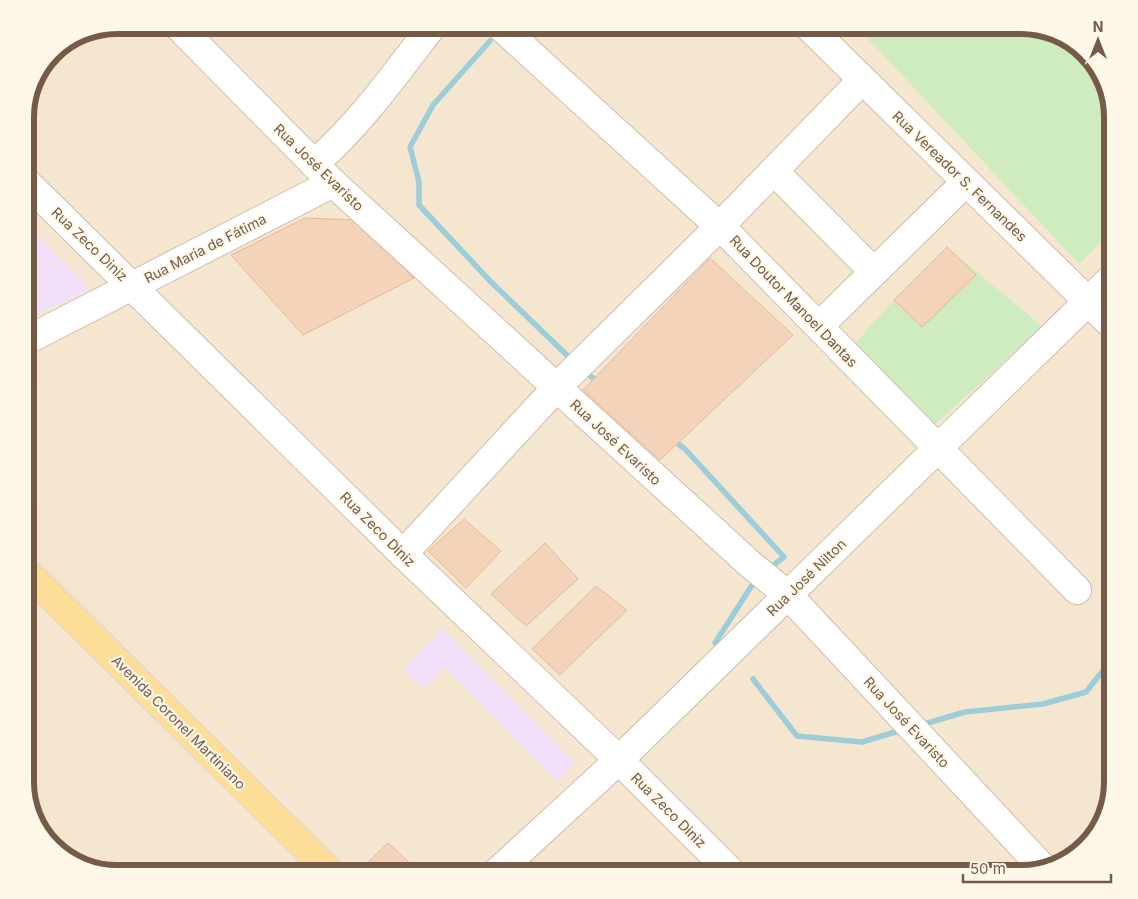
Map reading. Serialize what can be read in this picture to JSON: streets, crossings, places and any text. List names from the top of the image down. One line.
{"streets":{"main road":["Avenida Coronel Martiniano"],"street":["Rua José Evaristo","Rua Vereador S. Fernandes","Rua Zeco Diniz","Rua Maria de Fátima","Rua Doutor Manoel Dantas","Rua José Nilton"]},"crossings":[["Rua José Evaristo","Rua Maria de Fátima"],["Rua José Evaristo","Rua José Nilton"],["Rua Vereador S. Fernandes","Rua José Nilton"],["Rua Zeco Diniz","Rua Maria de Fátima"],["Rua Zeco Diniz","Rua José Nilton"],["Rua Doutor Manoel Dantas","Rua José Nilton"]],"scale_bar":"50 m","north":"top"}
